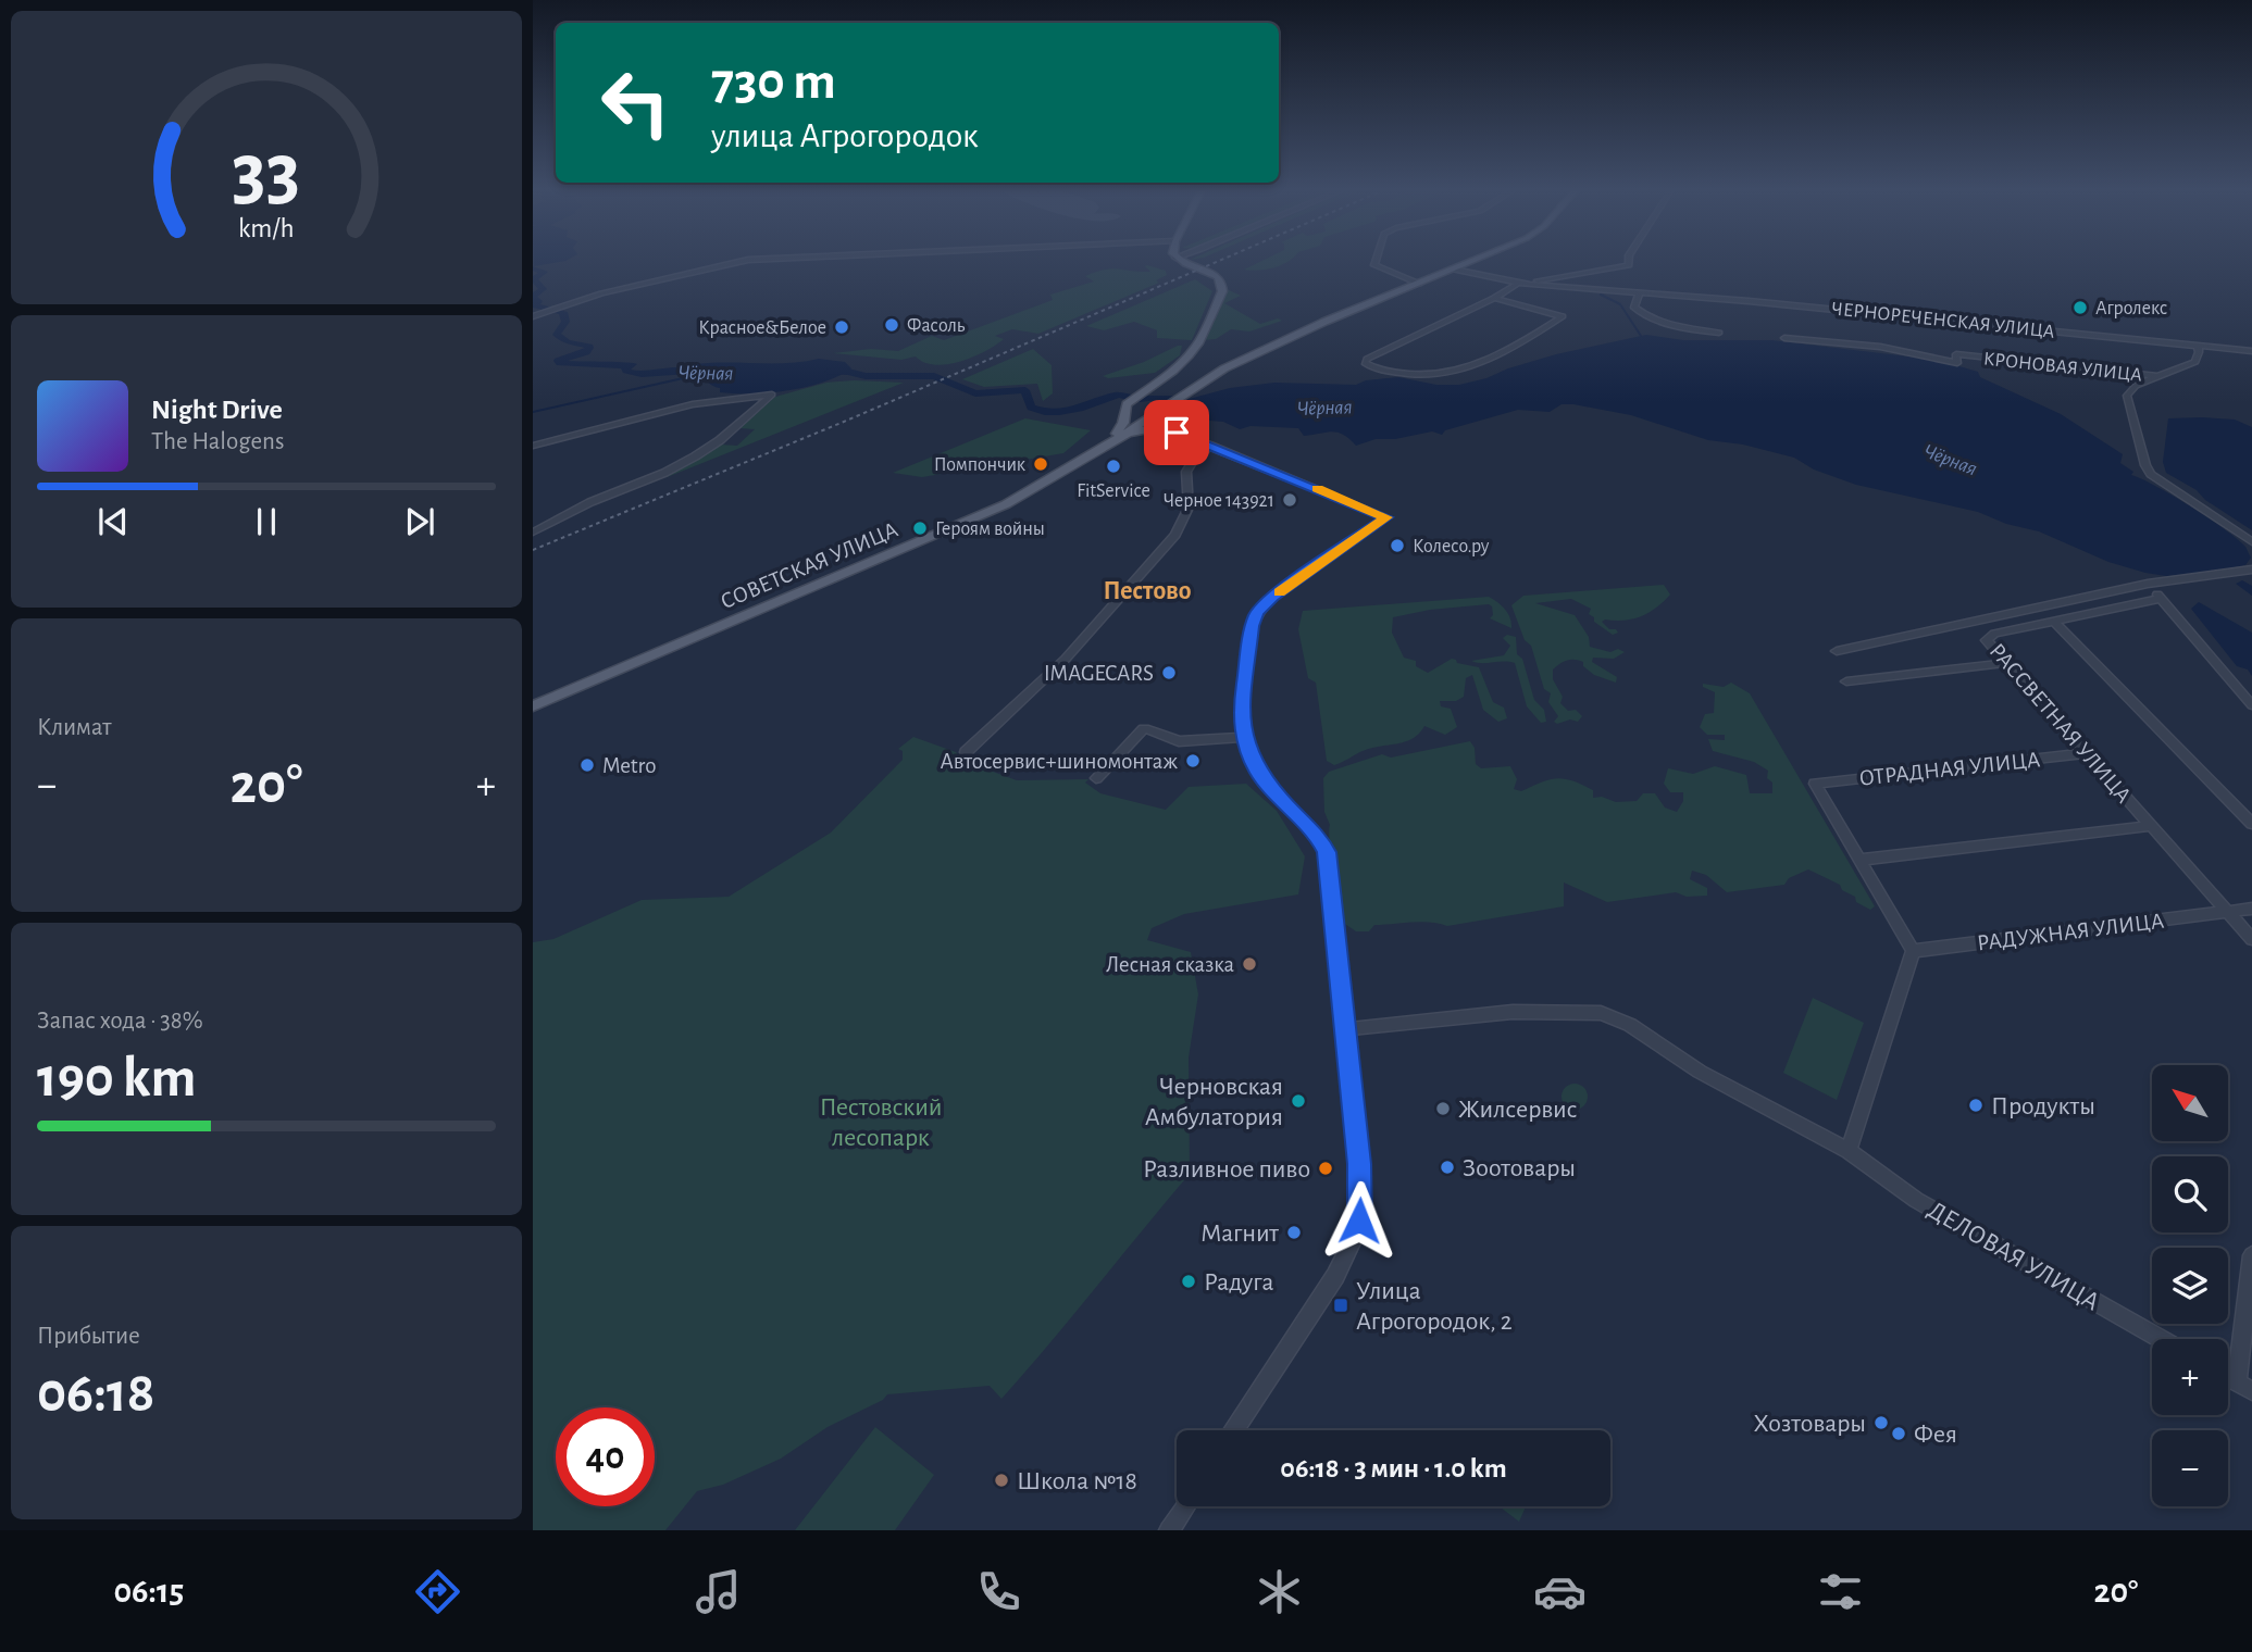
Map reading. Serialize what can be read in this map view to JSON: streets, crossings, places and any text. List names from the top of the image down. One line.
{"streets":{"main road":["СОВЕТСКАЯ УЛИЦА"],"street":["ЧЕРНОРЕЧЕНСКАЯ УЛИЦА","КРОНОВАЯ УЛИЦА","РАССВЕТНАЯ УЛИЦА","ОТРАДНАЯ УЛИЦА","РАДУЖНАЯ УЛИЦА","ДЕЛОВАЯ УЛИЦА"]},"crossings":[["ЧЕРНОРЕЧЕНСКАЯ УЛИЦА","КРОНОВАЯ УЛИЦА"],["РАССВЕТНАЯ УЛИЦА","ОТРАДНАЯ УЛИЦА"],["РАССВЕТНАЯ УЛИЦА","РАДУЖНАЯ УЛИЦА"]],"districts":["Пестово"],"water":["Чёрная"],"parks":["Пестовский лесопарк"],"places":{"other":["Агролекс","Фасоль","Красное&Белое","Помпончик","FitService","Черное 143921","Героям войны","Колесо.ру","IMAGECARS","Автосервис+шиномонтаж","Metro","Лесная сказка","Черновская Амбулатория","Продукты","Жилсервис","Зоотовары","Разливное пиво","Магнит","Радуга","Хозтовары","Фея","Школа №18"],"transit":["Улица Агрогородок, 2"]},"north":"top left","page":{"turn":["730 m","улица Агрогородок"],"song":["Night Drive","The Halogens"],"tile":["Климат",["Запас хода · 38%","190 km"],["Прибытие","06:18"]],"heat":["−","20°","+"],"map_buttons":["+","−"],"limit":"40","trip":"06:18 · 3 мин · 1.0 km","tabs":["06:15","20°"],"gauge":["33","km/h"]}}
